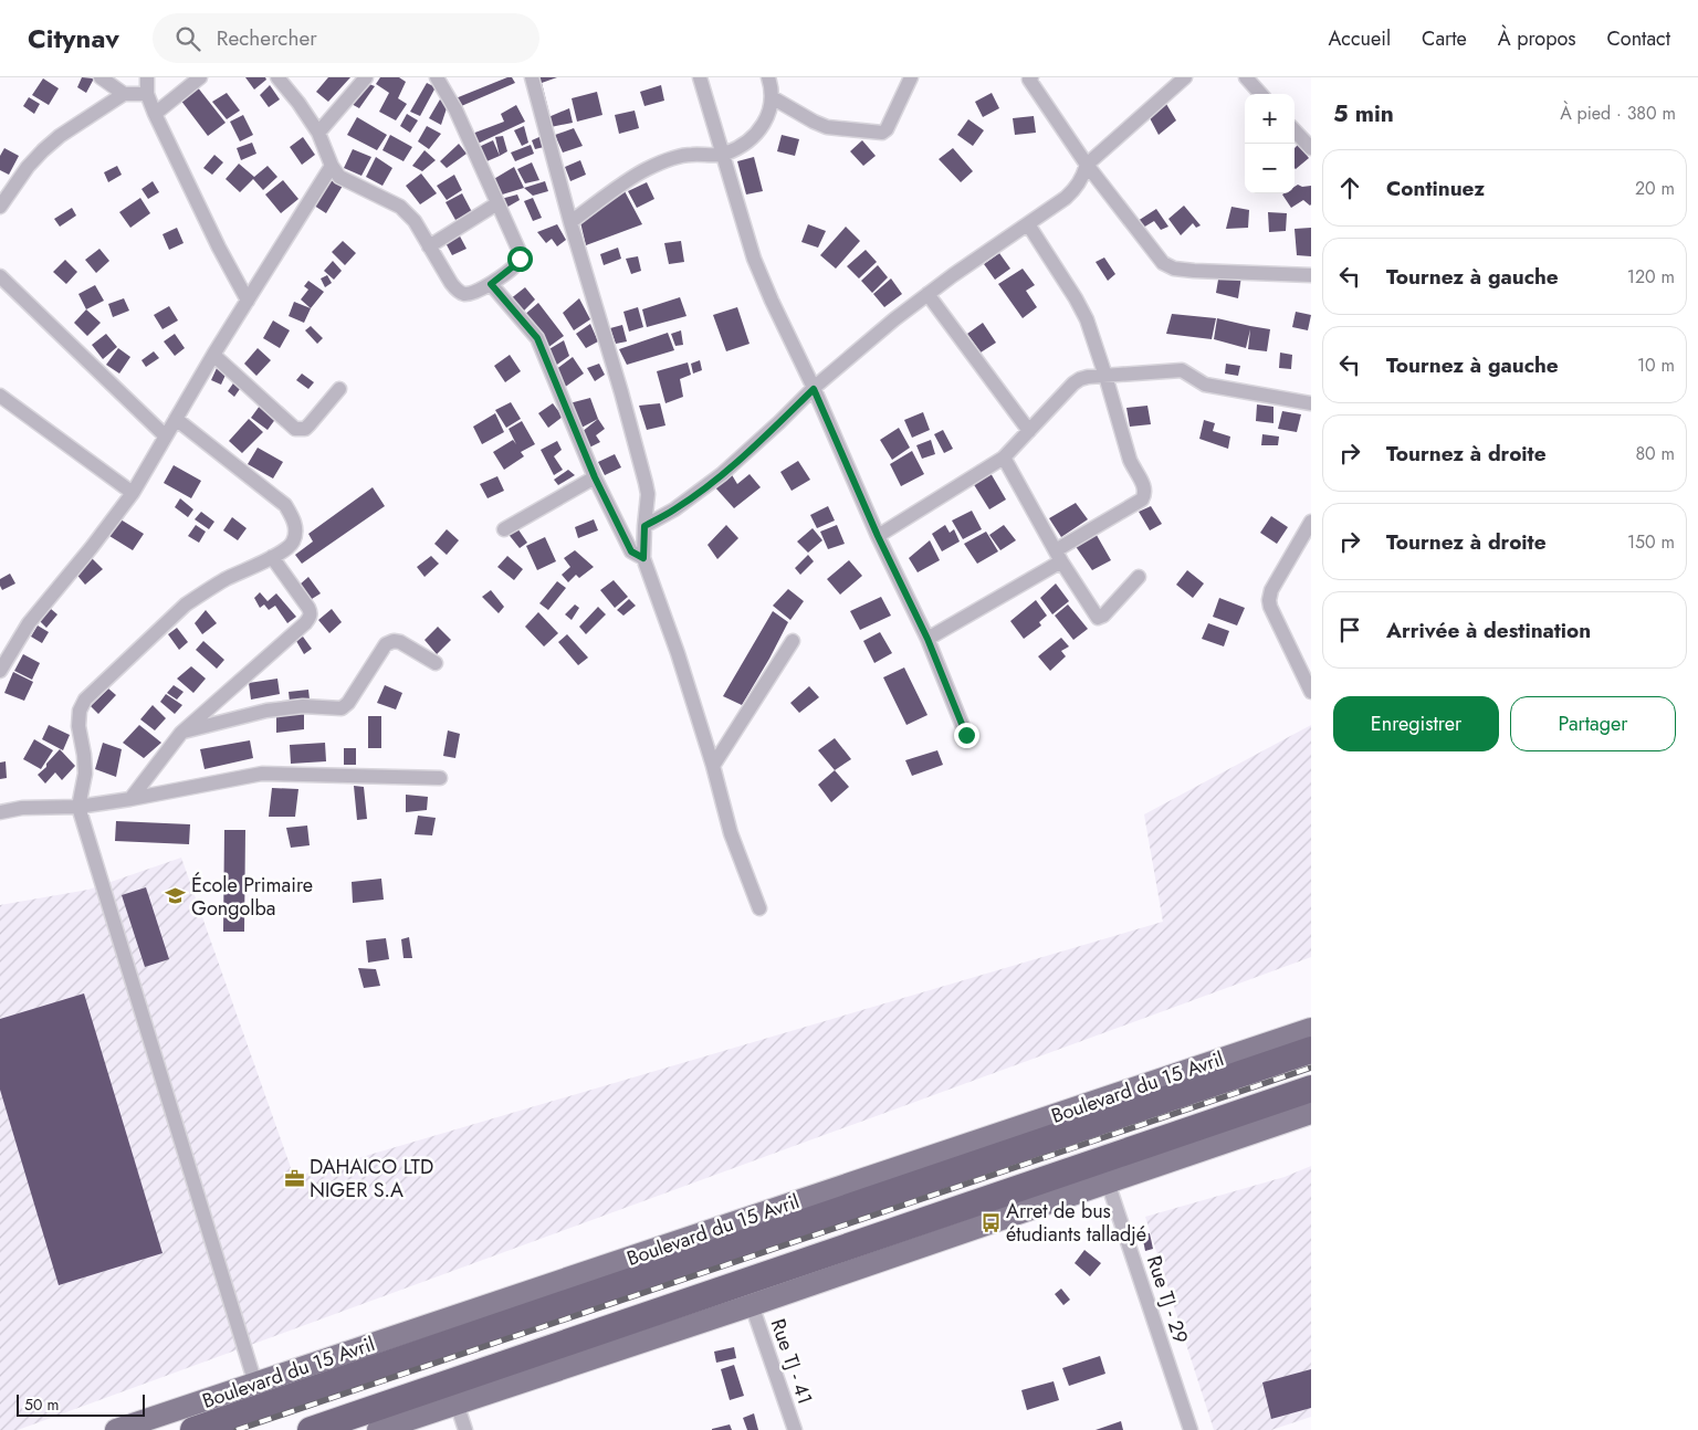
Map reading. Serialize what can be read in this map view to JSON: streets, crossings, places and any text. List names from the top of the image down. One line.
{"streets":{"highway":["Boulevard du 15 Avril"],"street":["Rue TJ - 29","Rue TJ - 41"]},"places":{"school or university":["École Primaire Gongolba"],"office":["DAHAICO LTD NIGER S.A"],"bus stop":["Arret de bus étudiants talladjé"]},"scale_bar":"50 m","page":{"header":"Citynav","search":"Rechercher","nav":["Accueil","Carte","À propos","Contact"],"heading":["5 min","À pied · 380 m"],"map_buttons":["+","−"],"list":[["Continuez","20 m"],["Tournez à gauche","120 m"],["Tournez à gauche","10 m"],["Tournez à droite","80 m"],["Tournez à droite","150 m"],"Arrivée à destination"],"buttons":["Enregistrer","Partager"],"scale":"50 m"}}
